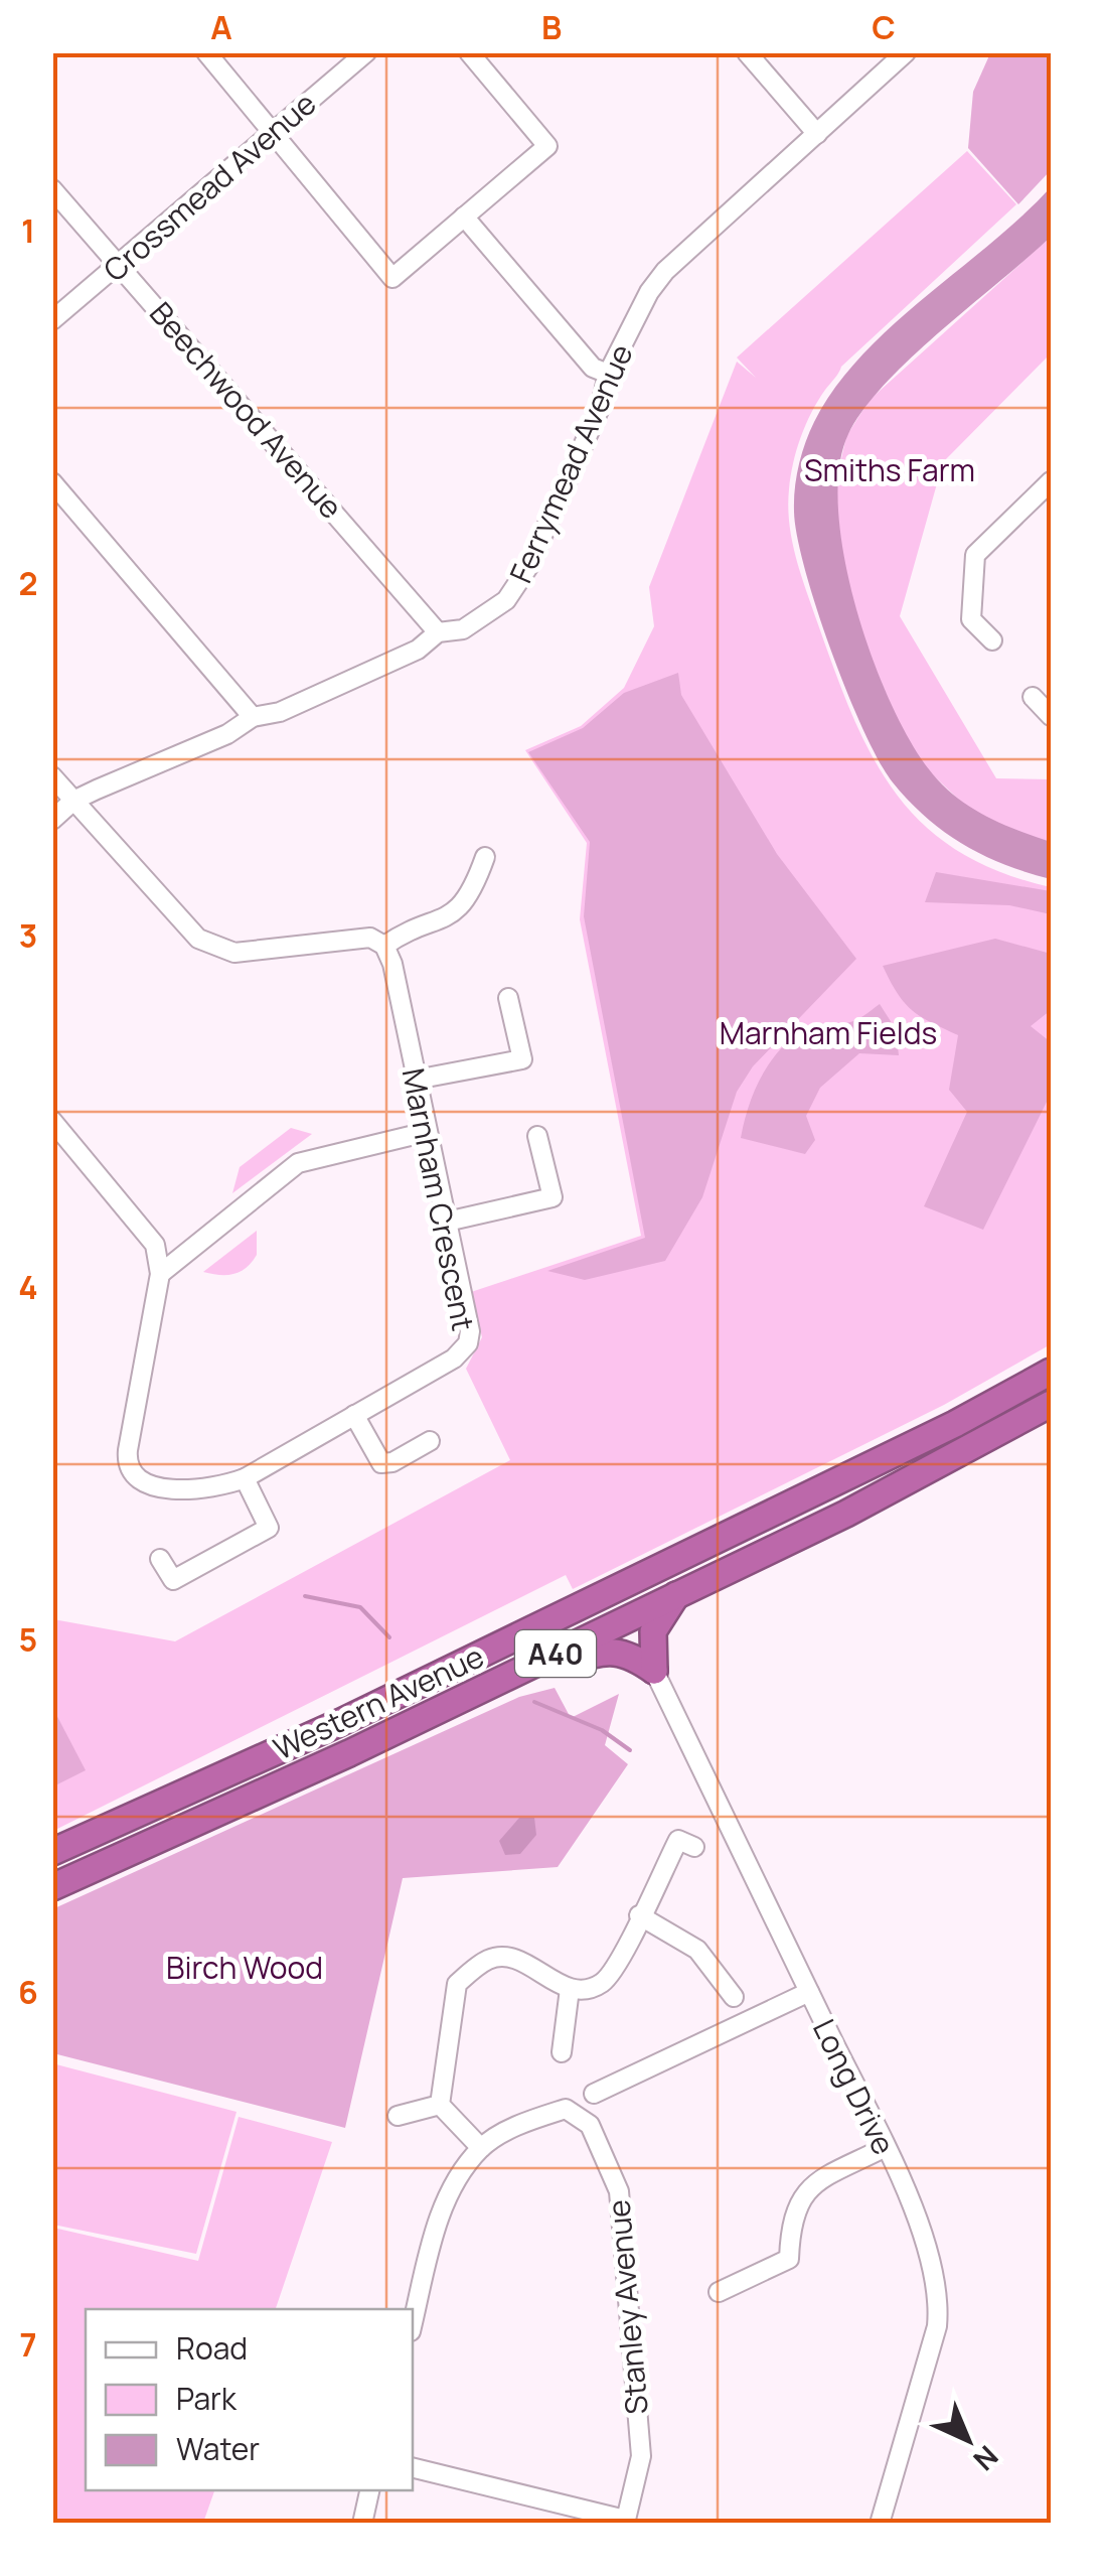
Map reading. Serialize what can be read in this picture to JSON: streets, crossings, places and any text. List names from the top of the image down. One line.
{"streets":{"highway":["A40","Western Avenue"],"street":["Crossmead Avenue","Beechwood Avenue","Ferrymead Avenue","Marnham Crescent","Long Drive","Stanley Avenue"]},"crossings":[["Crossmead Avenue","Beechwood Avenue"],["Beechwood Avenue","Ferrymead Avenue"]],"parks":["Smiths Farm","Marnham Fields","Birch Wood"],"legend":["Road","Park","Water"],"north":"bottom right","grid":{"columns":["A","B","C"],"rows":["1","2","3","4","5","6","7"]}}
